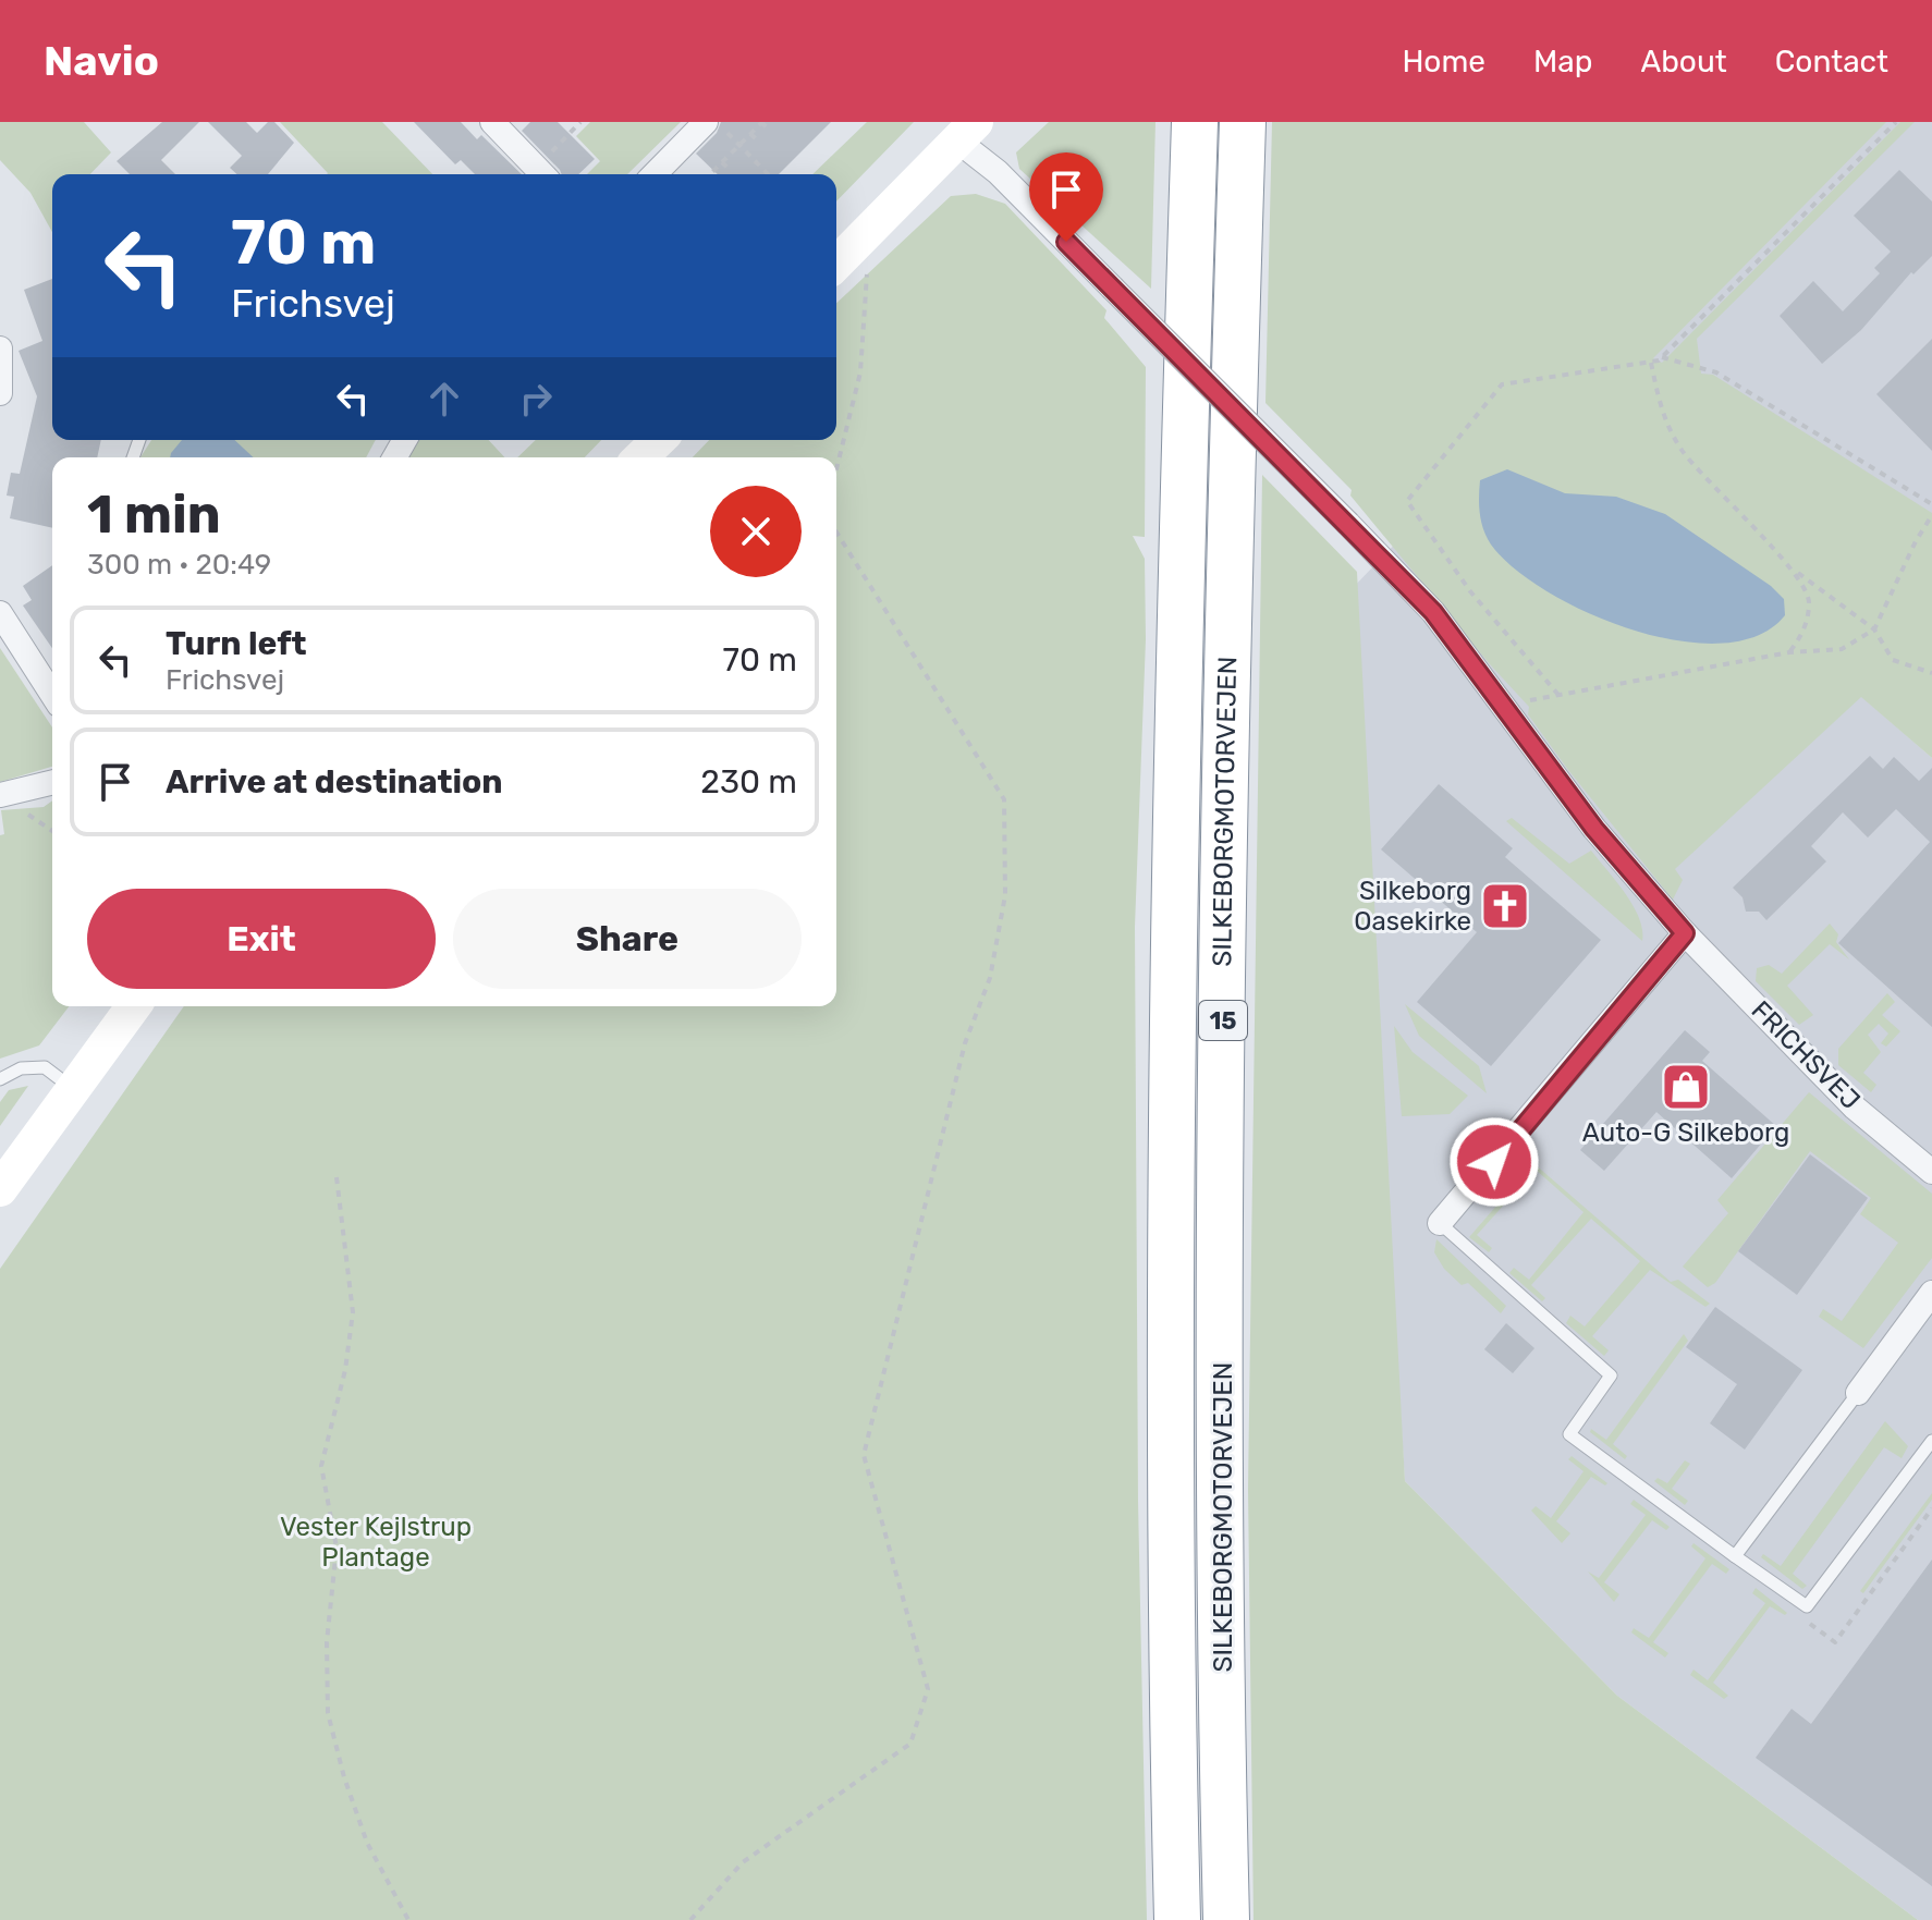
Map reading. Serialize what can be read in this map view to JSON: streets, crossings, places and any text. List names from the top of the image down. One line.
{"streets":{"highway":["SILKEBORGMOTORVEJEN","15"],"street":["FRICHSVEJ"]},"parks":["Vester Kejlstrup Plantage"],"places":{"church":["Silkeborg Oasekirke"],"shop":["Auto-G Silkeborg"]},"page":{"header":"Navio","nav":["Home","Map","About","Contact"],"turn":["70 m","Frichsvej"],"heading":["1 min","300 m · 20:49"],"list":[{"name":"Turn left","note":"Frichsvej","value":"70 m"},{"name":"Arrive at destination","value":"230 m"}],"buttons":["Exit","Share"]}}
